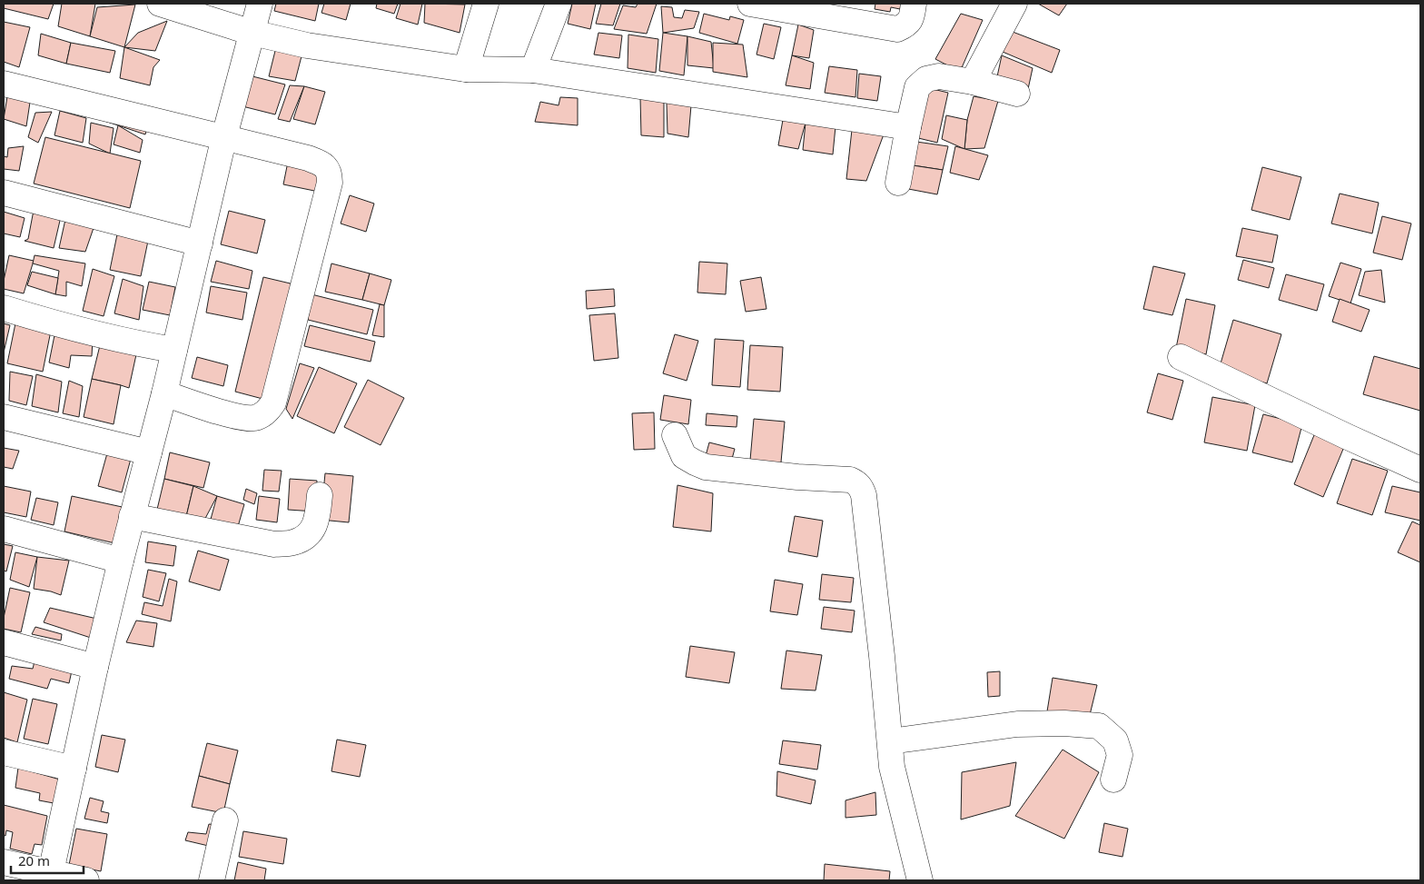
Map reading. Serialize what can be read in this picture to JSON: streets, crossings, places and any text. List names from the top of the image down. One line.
{"scale_bar":"20 m"}
